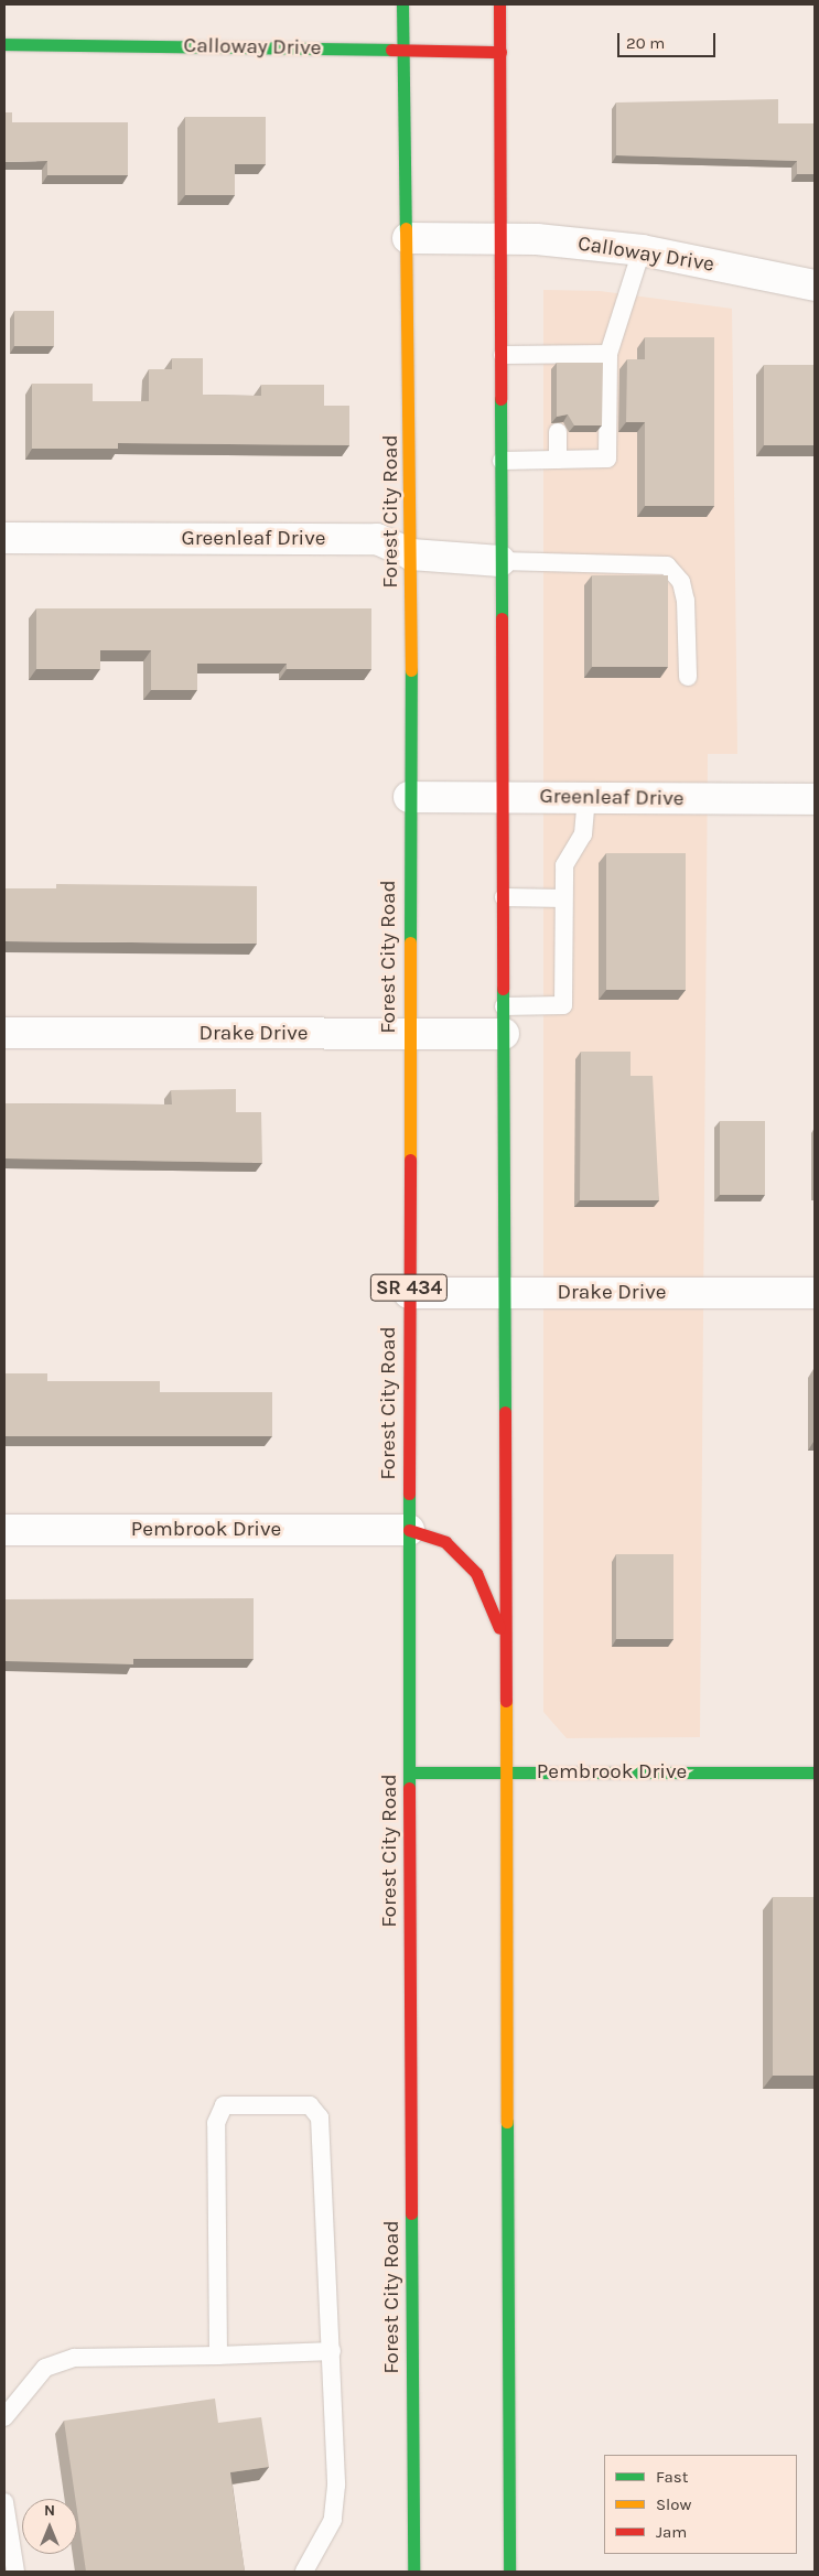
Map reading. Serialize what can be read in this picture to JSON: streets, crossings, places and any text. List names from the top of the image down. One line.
{"streets":{"main road":["Calloway Drive","Forest City Road","SR 434","Pembrook Drive"],"street":["Greenleaf Drive","Drake Drive"]},"crossings":[["Calloway Drive","Forest City Road"],["Forest City Road","Greenleaf Drive"],["Forest City Road","Drake Drive"],["Forest City Road","Pembrook Drive"]],"legend":["Fast","Slow","Jam"],"scale_bar":"20 m","north":"top"}
